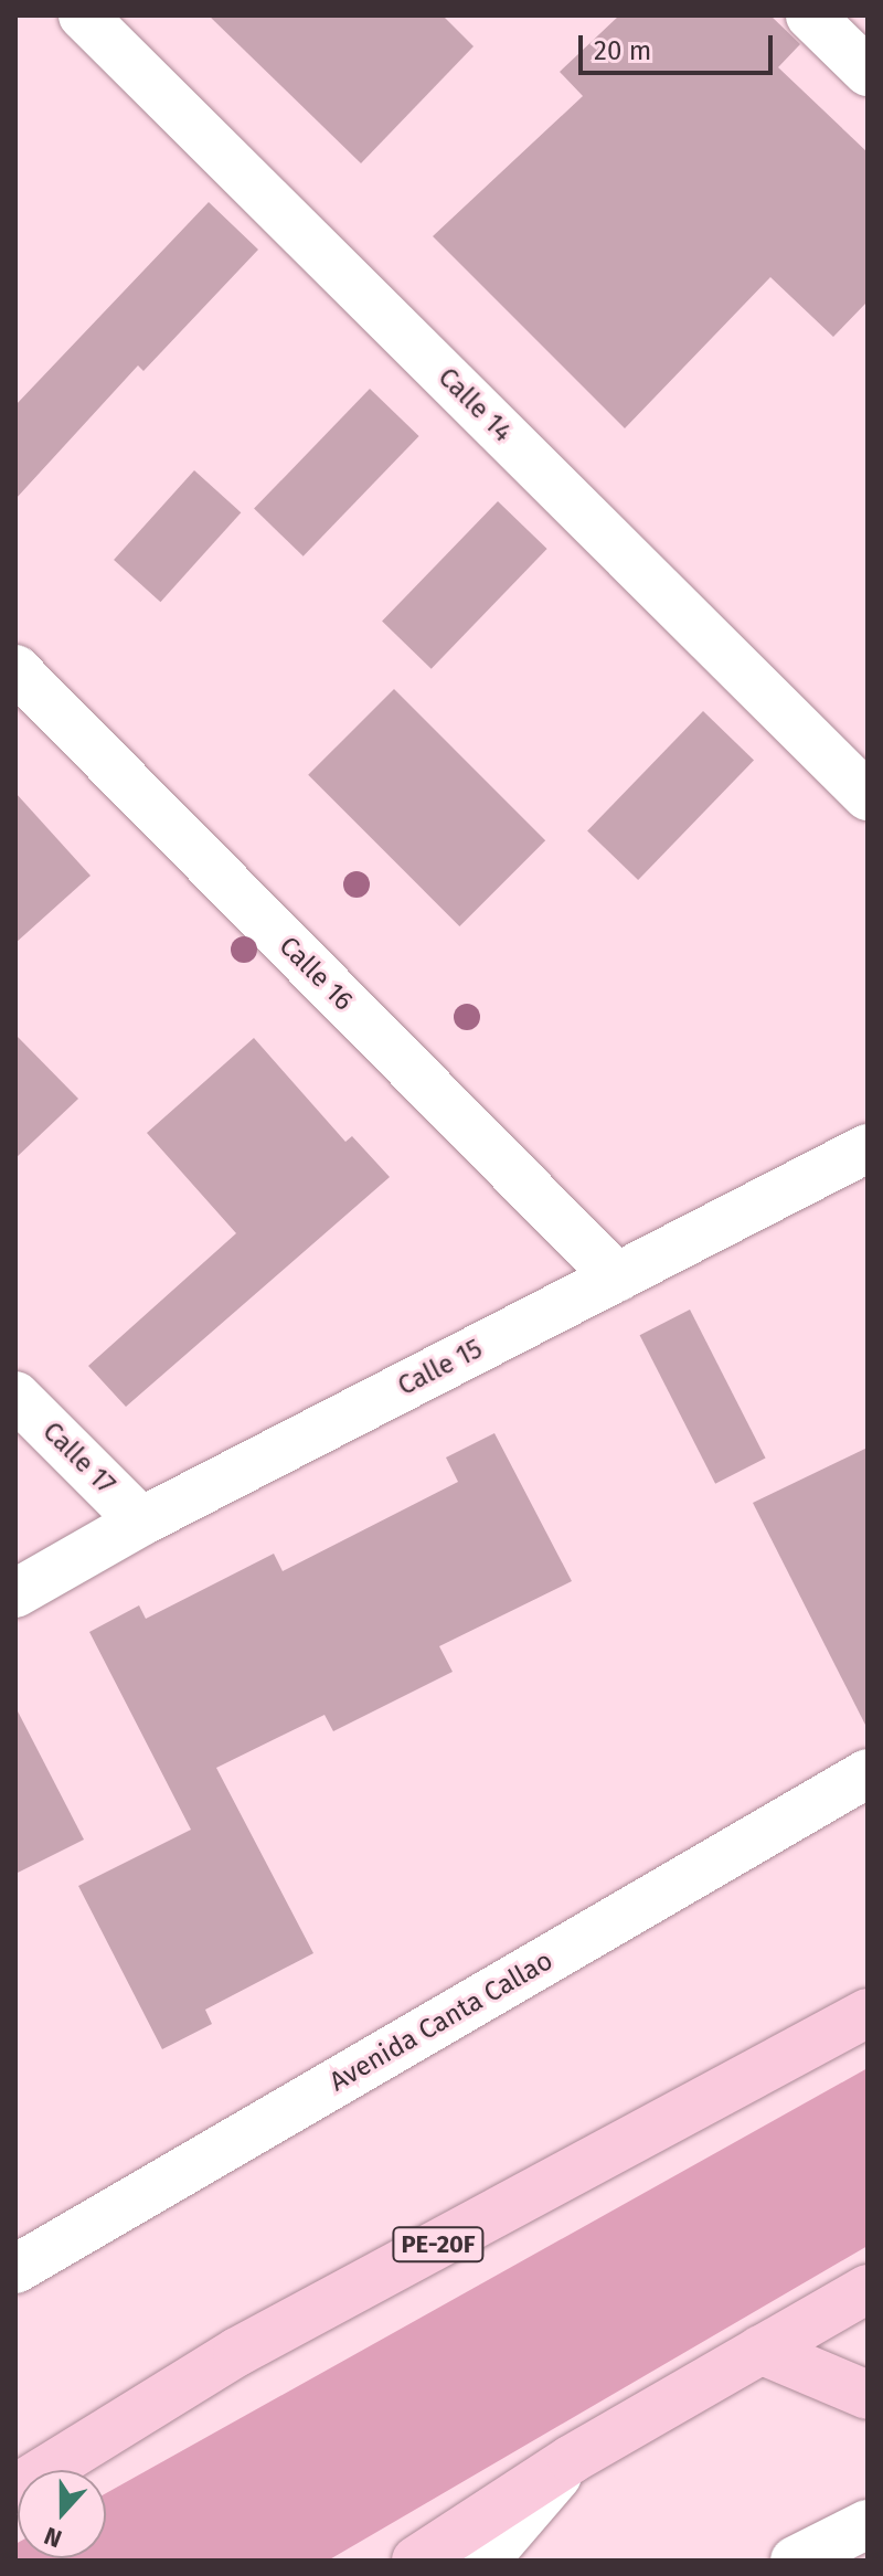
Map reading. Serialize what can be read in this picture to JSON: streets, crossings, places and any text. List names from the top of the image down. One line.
{"streets":{"main road":["PE-20F"],"street":["Calle 14","Calle 16","Calle 15","Calle 17","Avenida Canta Callao"]},"crossings":[["Calle 16","Calle 15"],["Calle 15","Calle 17"]],"scale_bar":"20 m","north":"bottom"}
